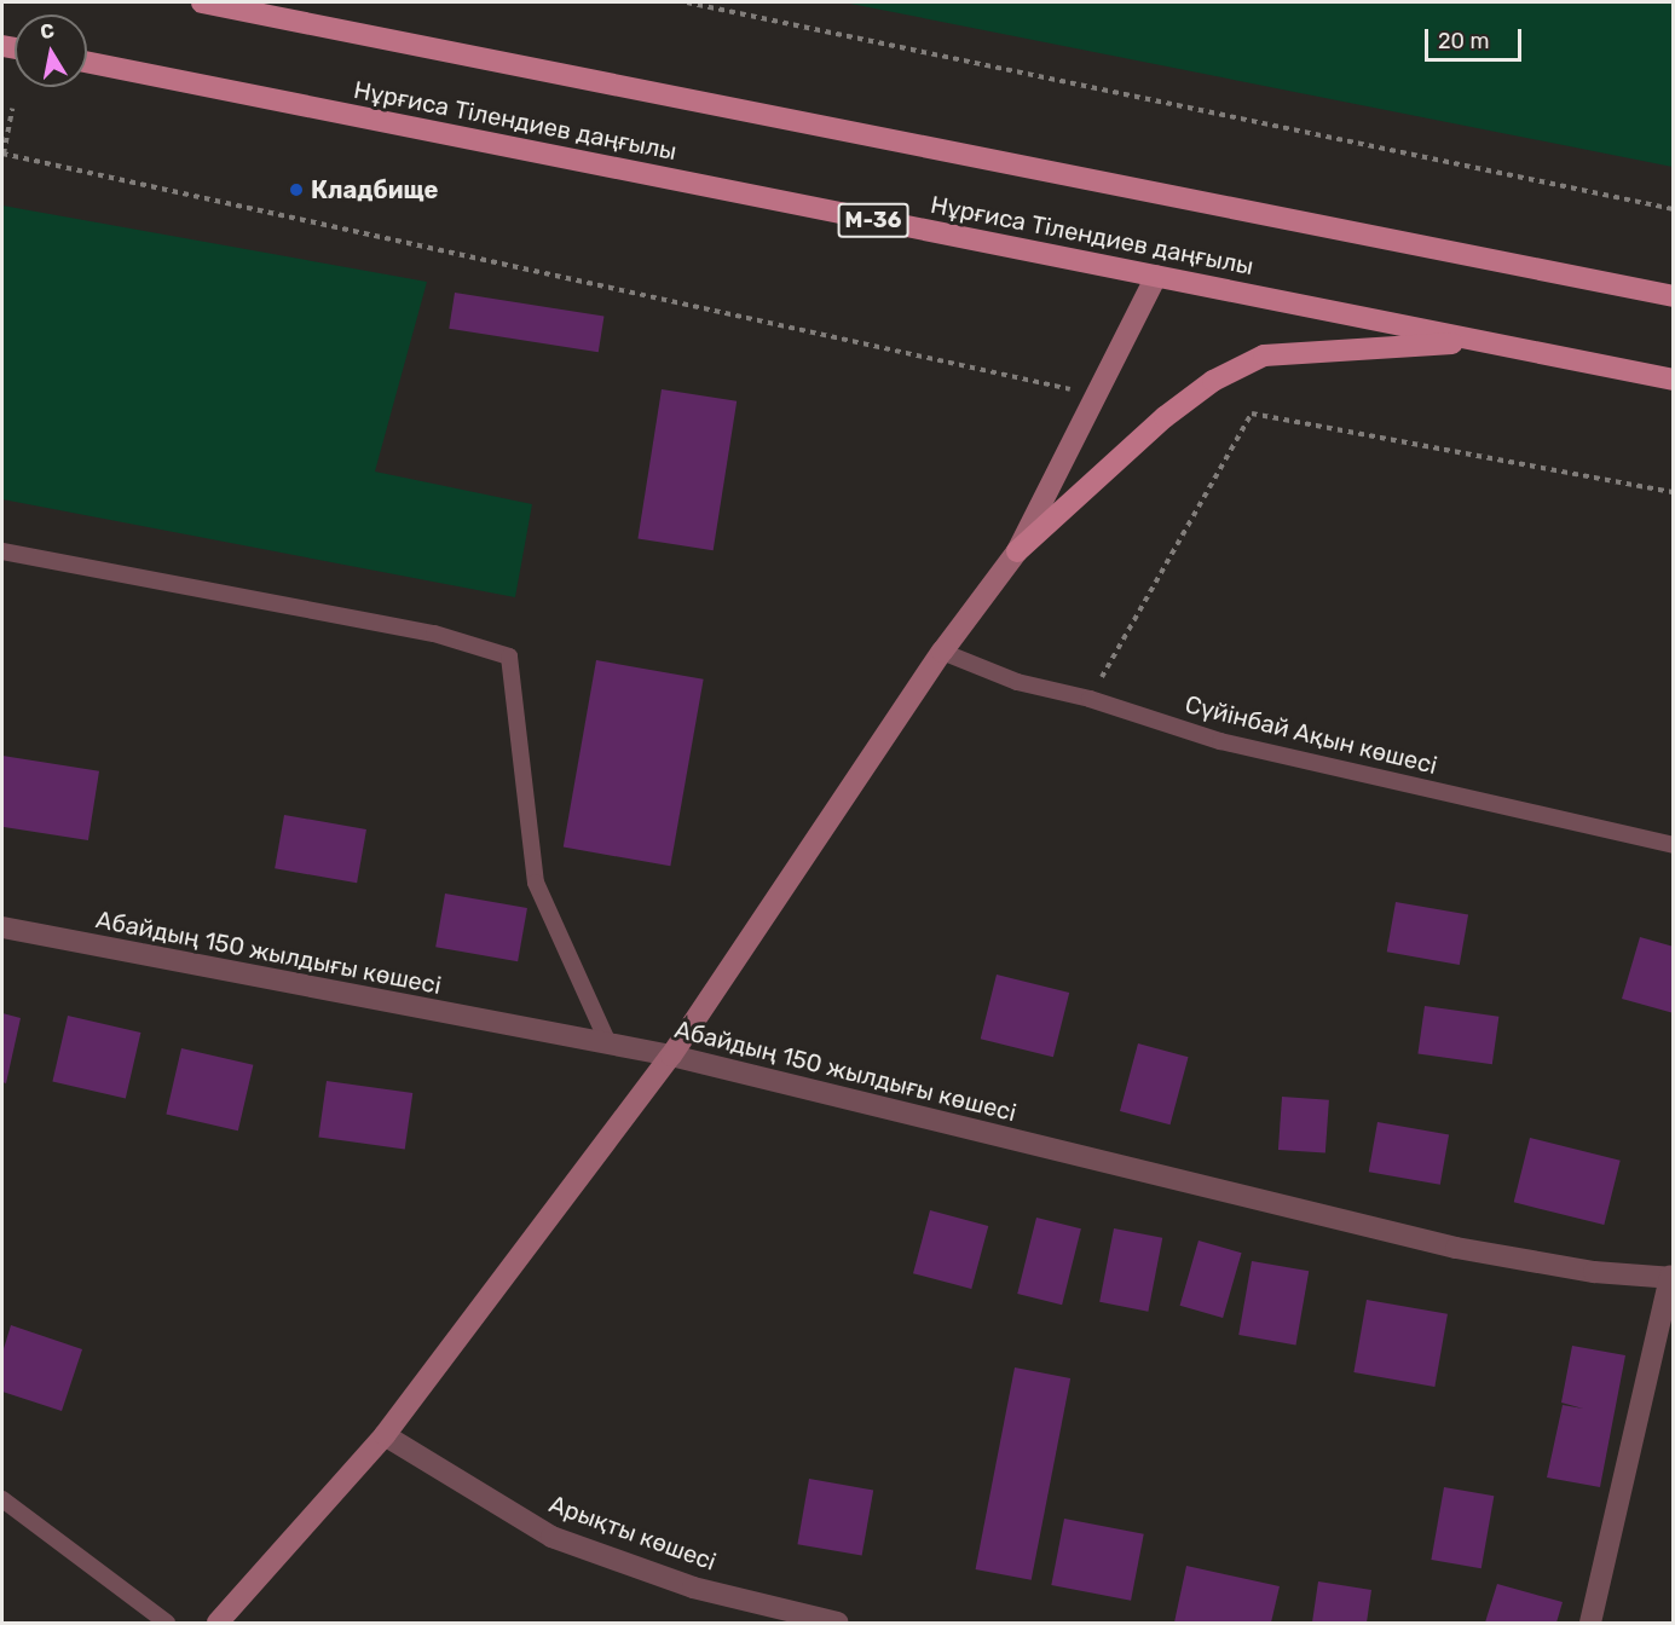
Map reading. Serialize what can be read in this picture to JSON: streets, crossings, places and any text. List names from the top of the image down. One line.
{"streets":{"main road":["Нұрғиса Тілендиев даңғылы","M-36"],"street":["Абайдың 150 жылдығы көшесі","Арықты көшесі"],"lane":["Сүйінбай Ақын көшесі"]},"places":["Кладбище"],"scale_bar":"20 m","north":"top"}
